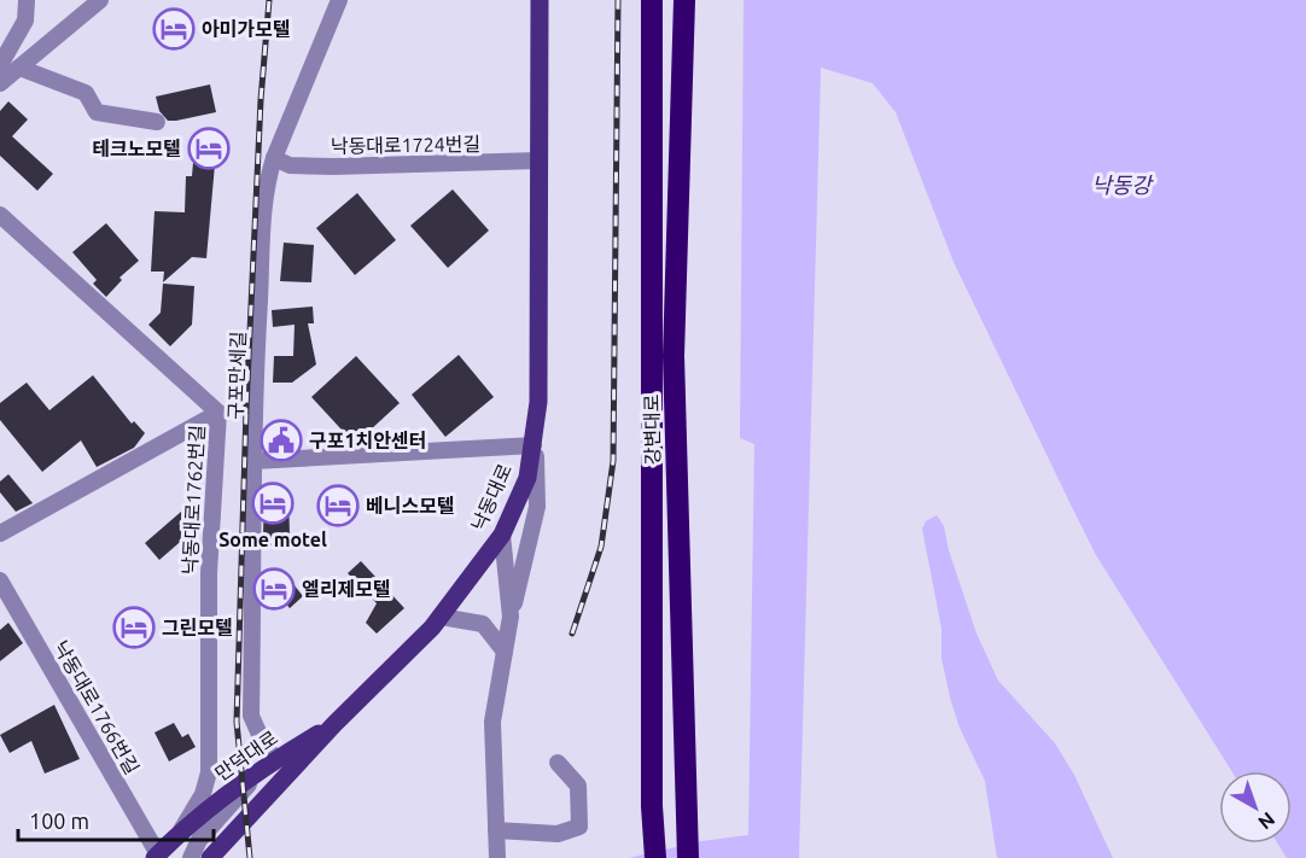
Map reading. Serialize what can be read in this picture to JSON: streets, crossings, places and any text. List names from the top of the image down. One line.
{"streets":{"highway":["강변대로"],"main road":["낙동대로","만덕대로"],"street":["낙동대로1724번길","구포만세길","낙동대로1762번길","낙동대로1766번길"]},"crossings":[["낙동대로1724번길","구포만세길"],["낙동대로1724번길","낙동대로"],["구포만세길","만덕대로"],["낙동대로","만덕대로"],["낙동대로1762번길","만덕대로"],["낙동대로1766번길","만덕대로"]],"water":["낙동강"],"places":{"hotel":["아미가모텔","테크노모텔","Some motel","베니스모텔","엘리제모텔","그린모텔"],"public building":["구포1치안센터"]},"scale_bar":"100 m","north":"bottom right"}
